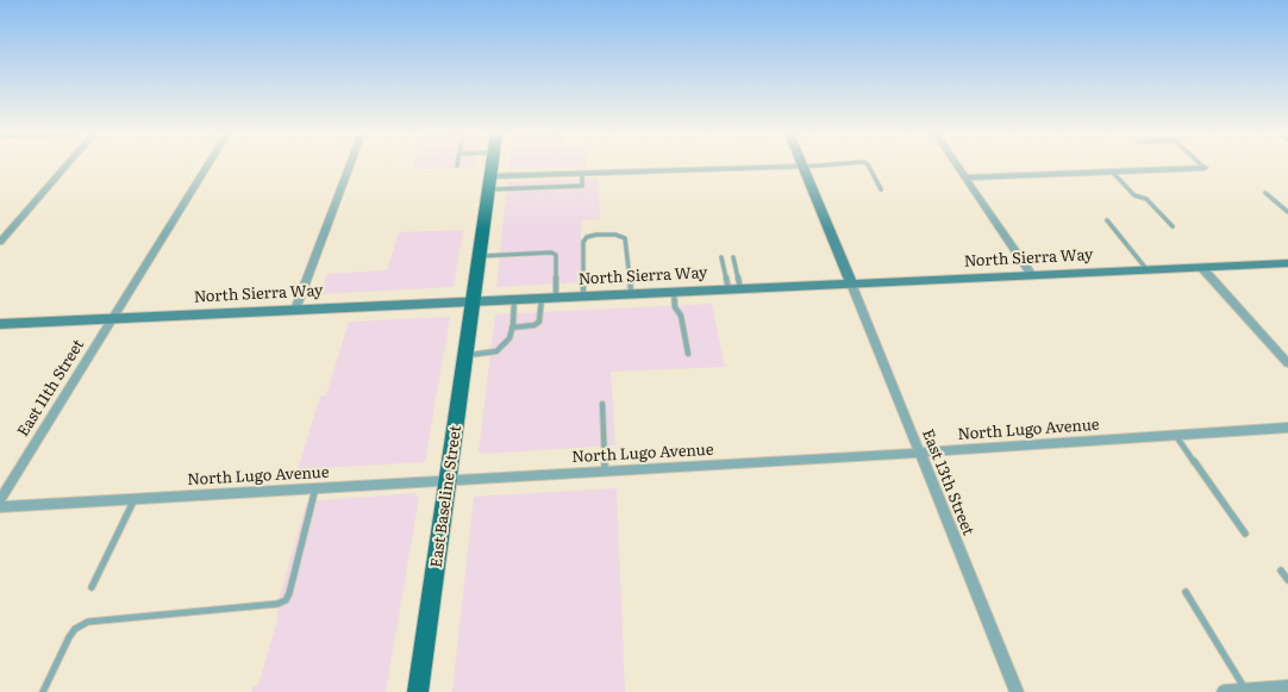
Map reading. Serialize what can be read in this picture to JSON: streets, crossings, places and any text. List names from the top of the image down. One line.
{"streets":{"main road":["East Baseline Street"],"street":["North Sierra Way","East 11th Street","North Lugo Avenue","East 13th Street"]},"crossings":[["North Sierra Way","East 11th Street"],["North Sierra Way","East 13th Street"],["North Sierra Way","East Baseline Street"],["North Lugo Avenue","East 13th Street"],["North Lugo Avenue","East Baseline Street"]]}
